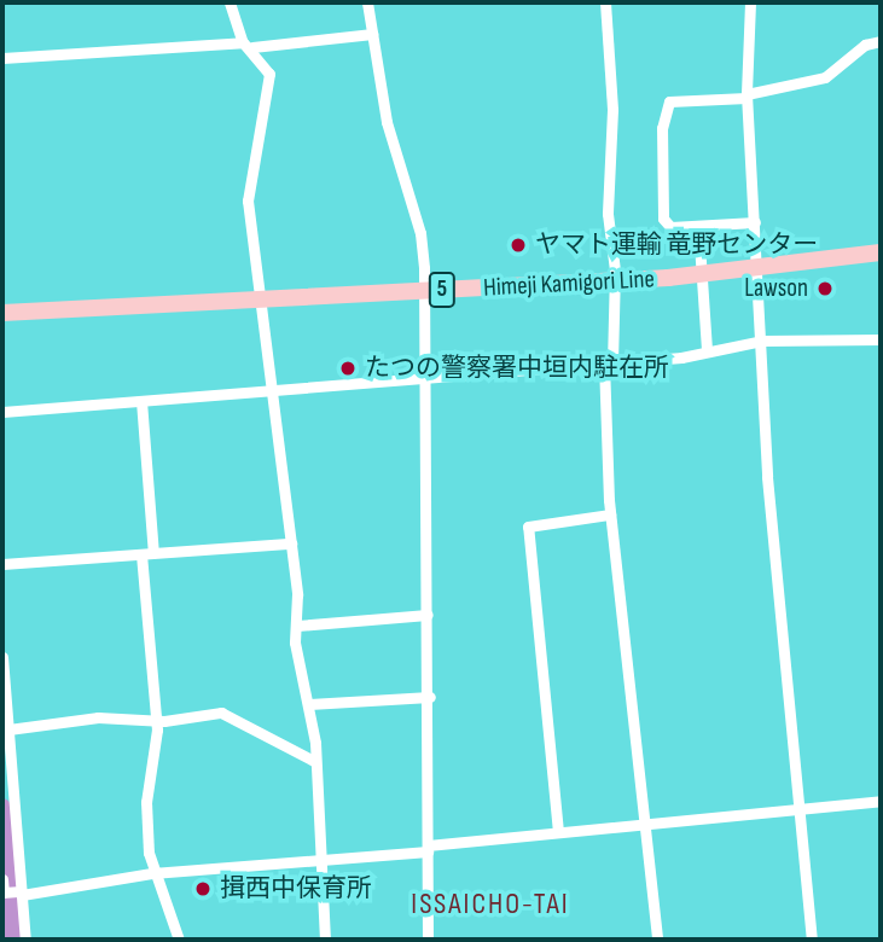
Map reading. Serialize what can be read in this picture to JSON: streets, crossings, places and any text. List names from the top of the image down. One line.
{"streets":{"main road":["Himeji Kamigori Line","5"]},"districts":["ISSAICHO-TAI"],"places":["ヤマト運輸 竜野センター","Lawson","たつの警察署中垣内駐在所","揖西中保育所"]}
